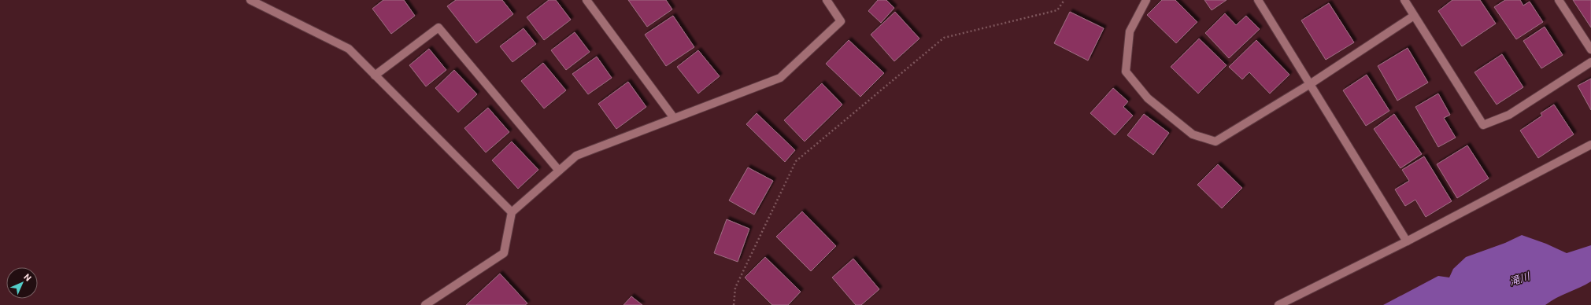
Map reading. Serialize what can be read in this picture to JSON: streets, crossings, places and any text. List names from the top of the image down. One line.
{"water":["滝川"],"north":"top right"}
